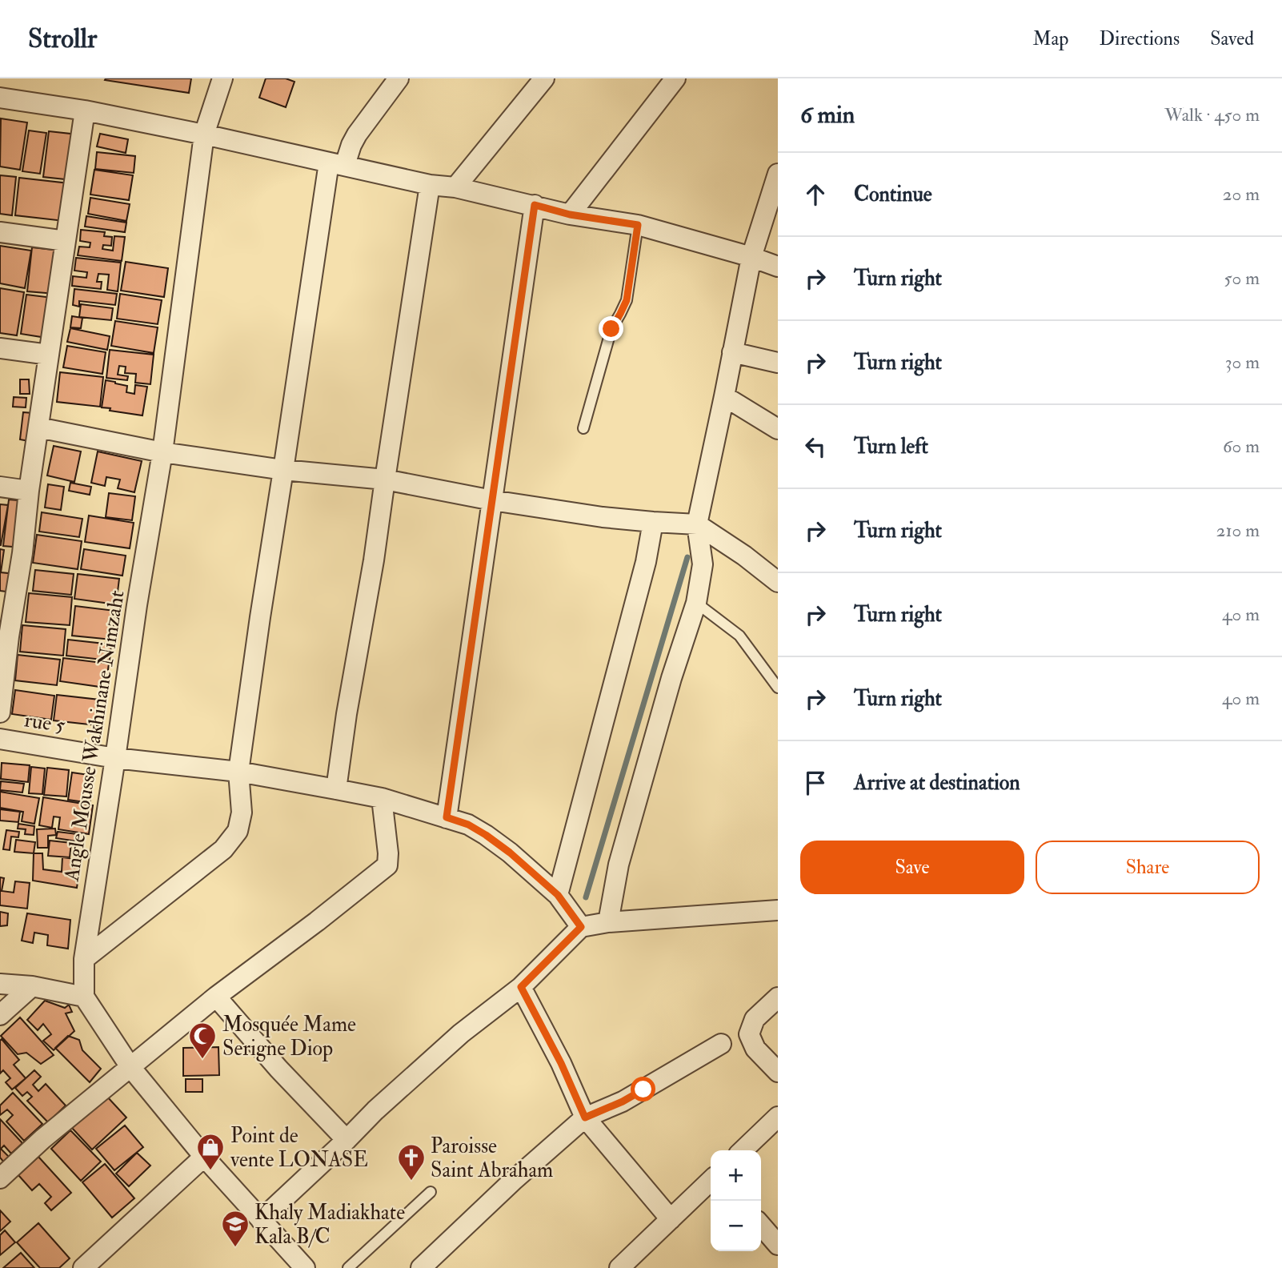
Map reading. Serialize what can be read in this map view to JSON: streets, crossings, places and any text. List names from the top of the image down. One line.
{"streets":{"street":["rue 5","Angle Mousse Wakhinane Nimzaht"]},"crossings":[["rue 5","Angle Mousse Wakhinane Nimzaht"]],"places":{"mosque":["Mosquée Mame Serigne Diop"],"shop":["Point de vente LONASE"],"church":["Paroisse Saint Abraham"],"school or university":["Khaly Madiakhate Kala B/C"]},"page":{"header":"Strollr","nav":["Map","Directions","Saved"],"heading":["6 min","Walk · 450 m"],"list":[["Continue","20 m"],["Turn right","50 m"],["Turn right","30 m"],["Turn left","60 m"],["Turn right","210 m"],["Turn right","40 m"],["Turn right","40 m"],"Arrive at destination"],"buttons":["Save","Share"],"map_buttons":["+","−"]}}
